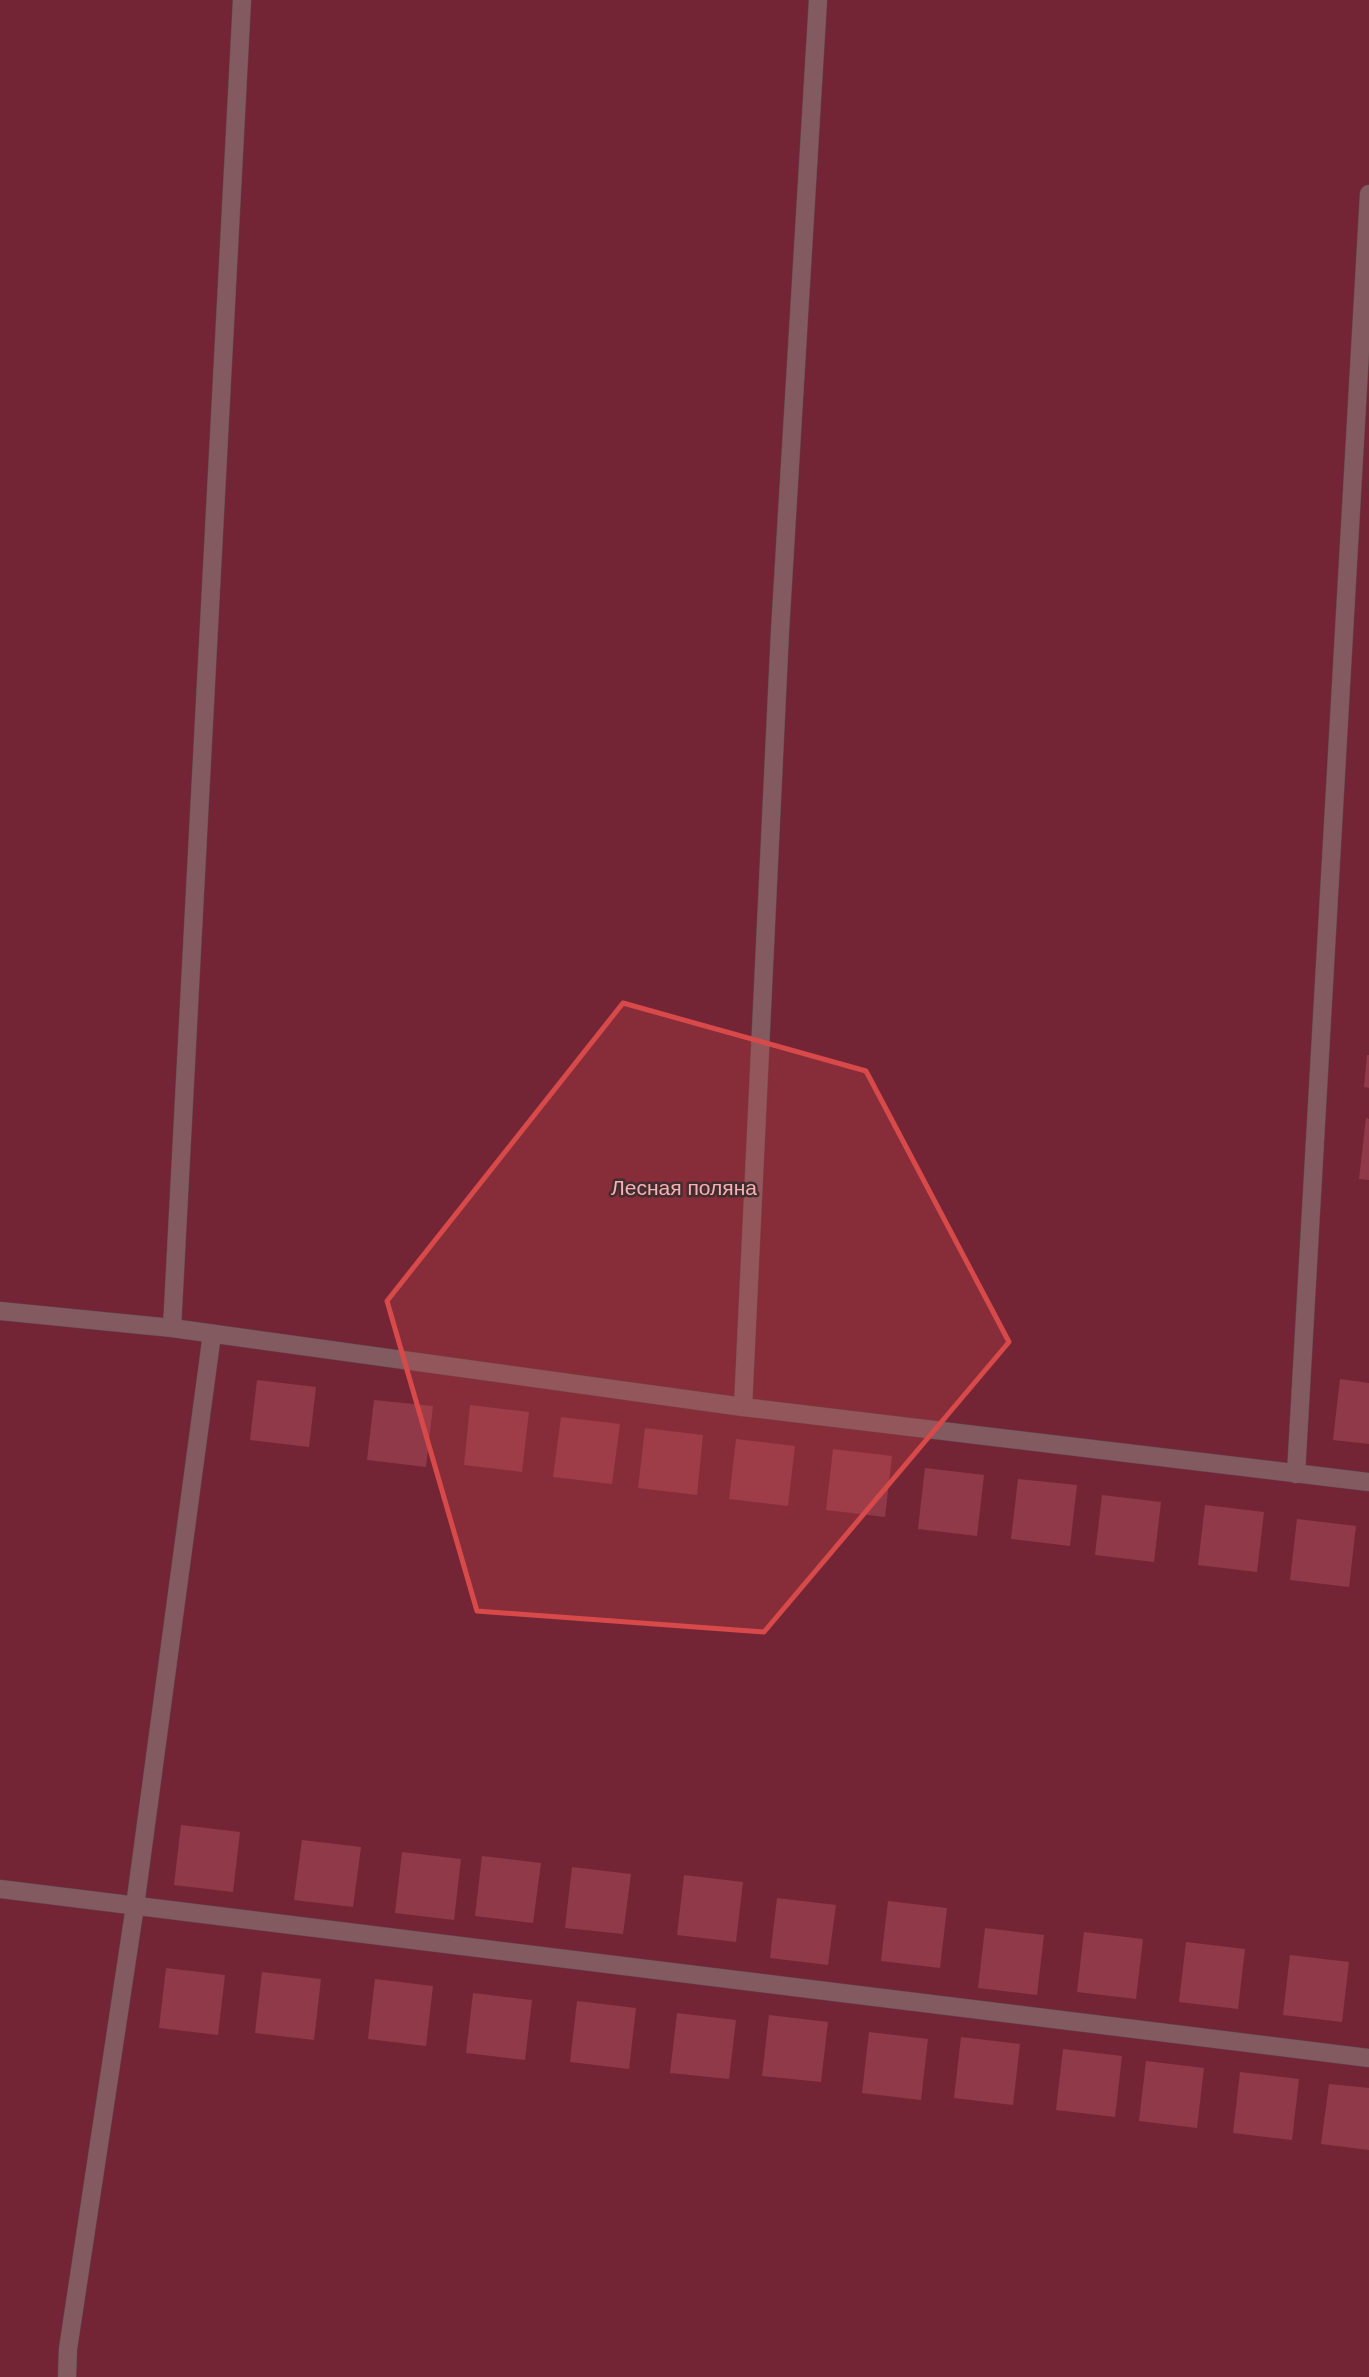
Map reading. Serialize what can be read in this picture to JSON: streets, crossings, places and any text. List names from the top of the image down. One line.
{"parks":["Лесная поляна"]}
